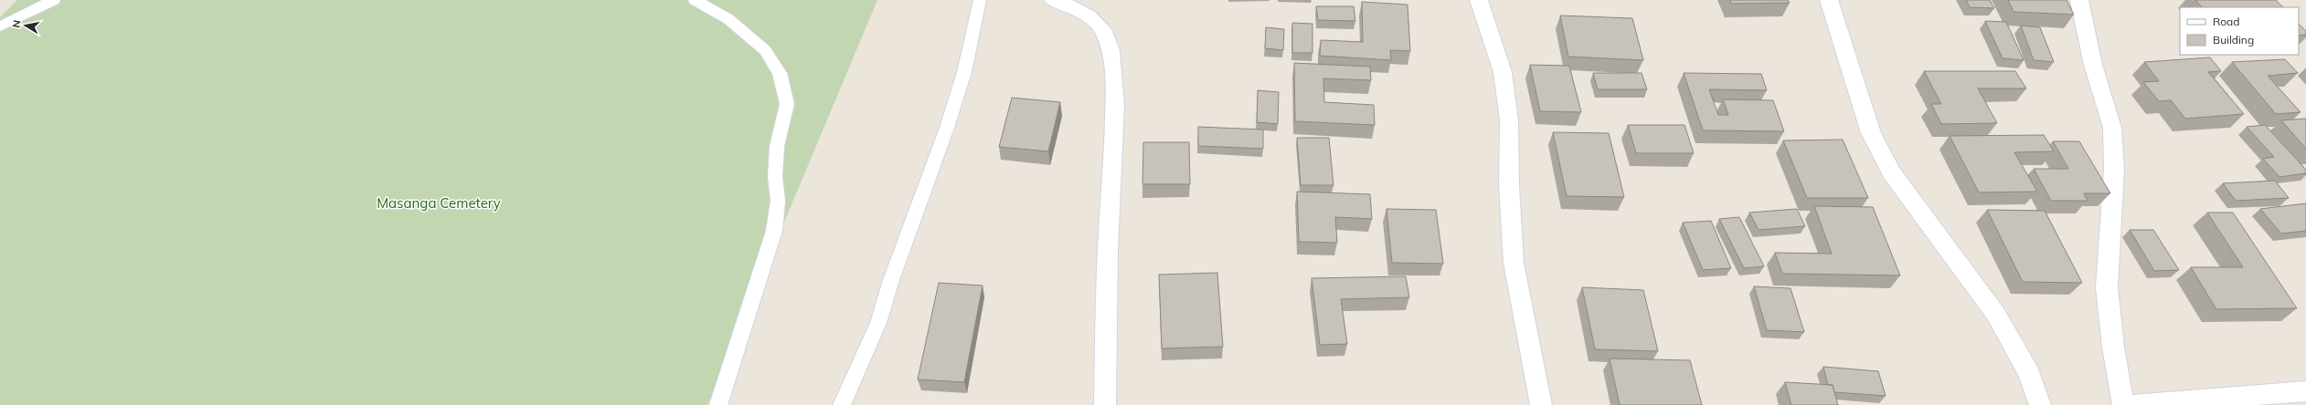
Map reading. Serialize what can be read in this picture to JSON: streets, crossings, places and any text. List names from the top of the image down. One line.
{"parks":["Masanga Cemetery"],"legend":["Road","Building"],"north":"left"}
